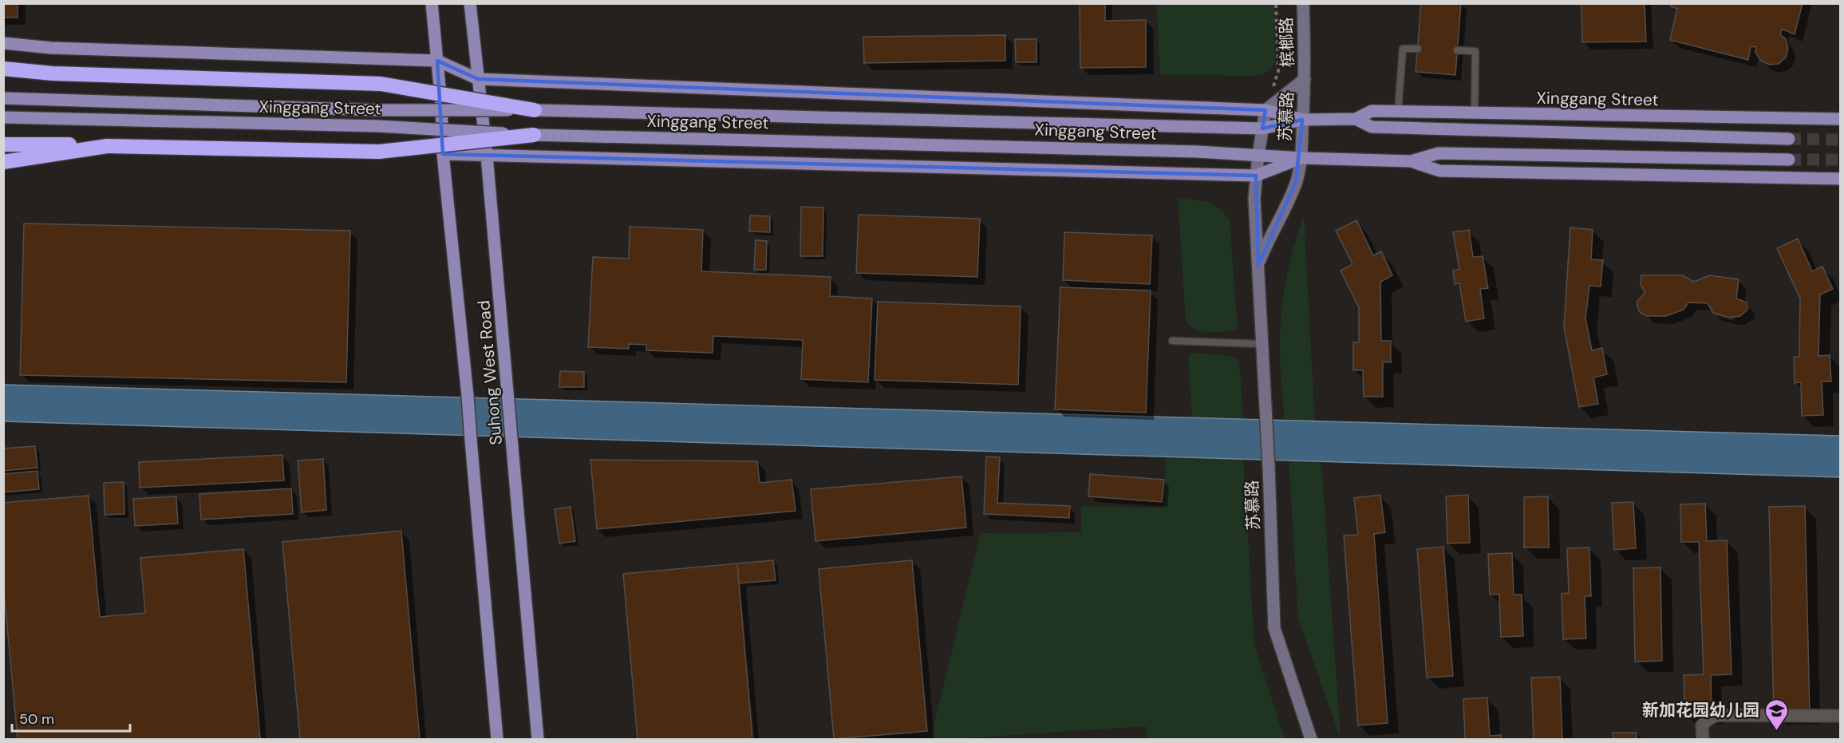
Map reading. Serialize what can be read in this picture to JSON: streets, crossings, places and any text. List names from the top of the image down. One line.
{"streets":{"main road":["槟榔路","Xinggang Street","苏慕路","Suhong West Road"]},"crossings":[["槟榔路","苏慕路"],["Xinggang Street","苏慕路"]],"places":{"school or university":["新加花园幼儿园"]},"scale_bar":"50 m"}
